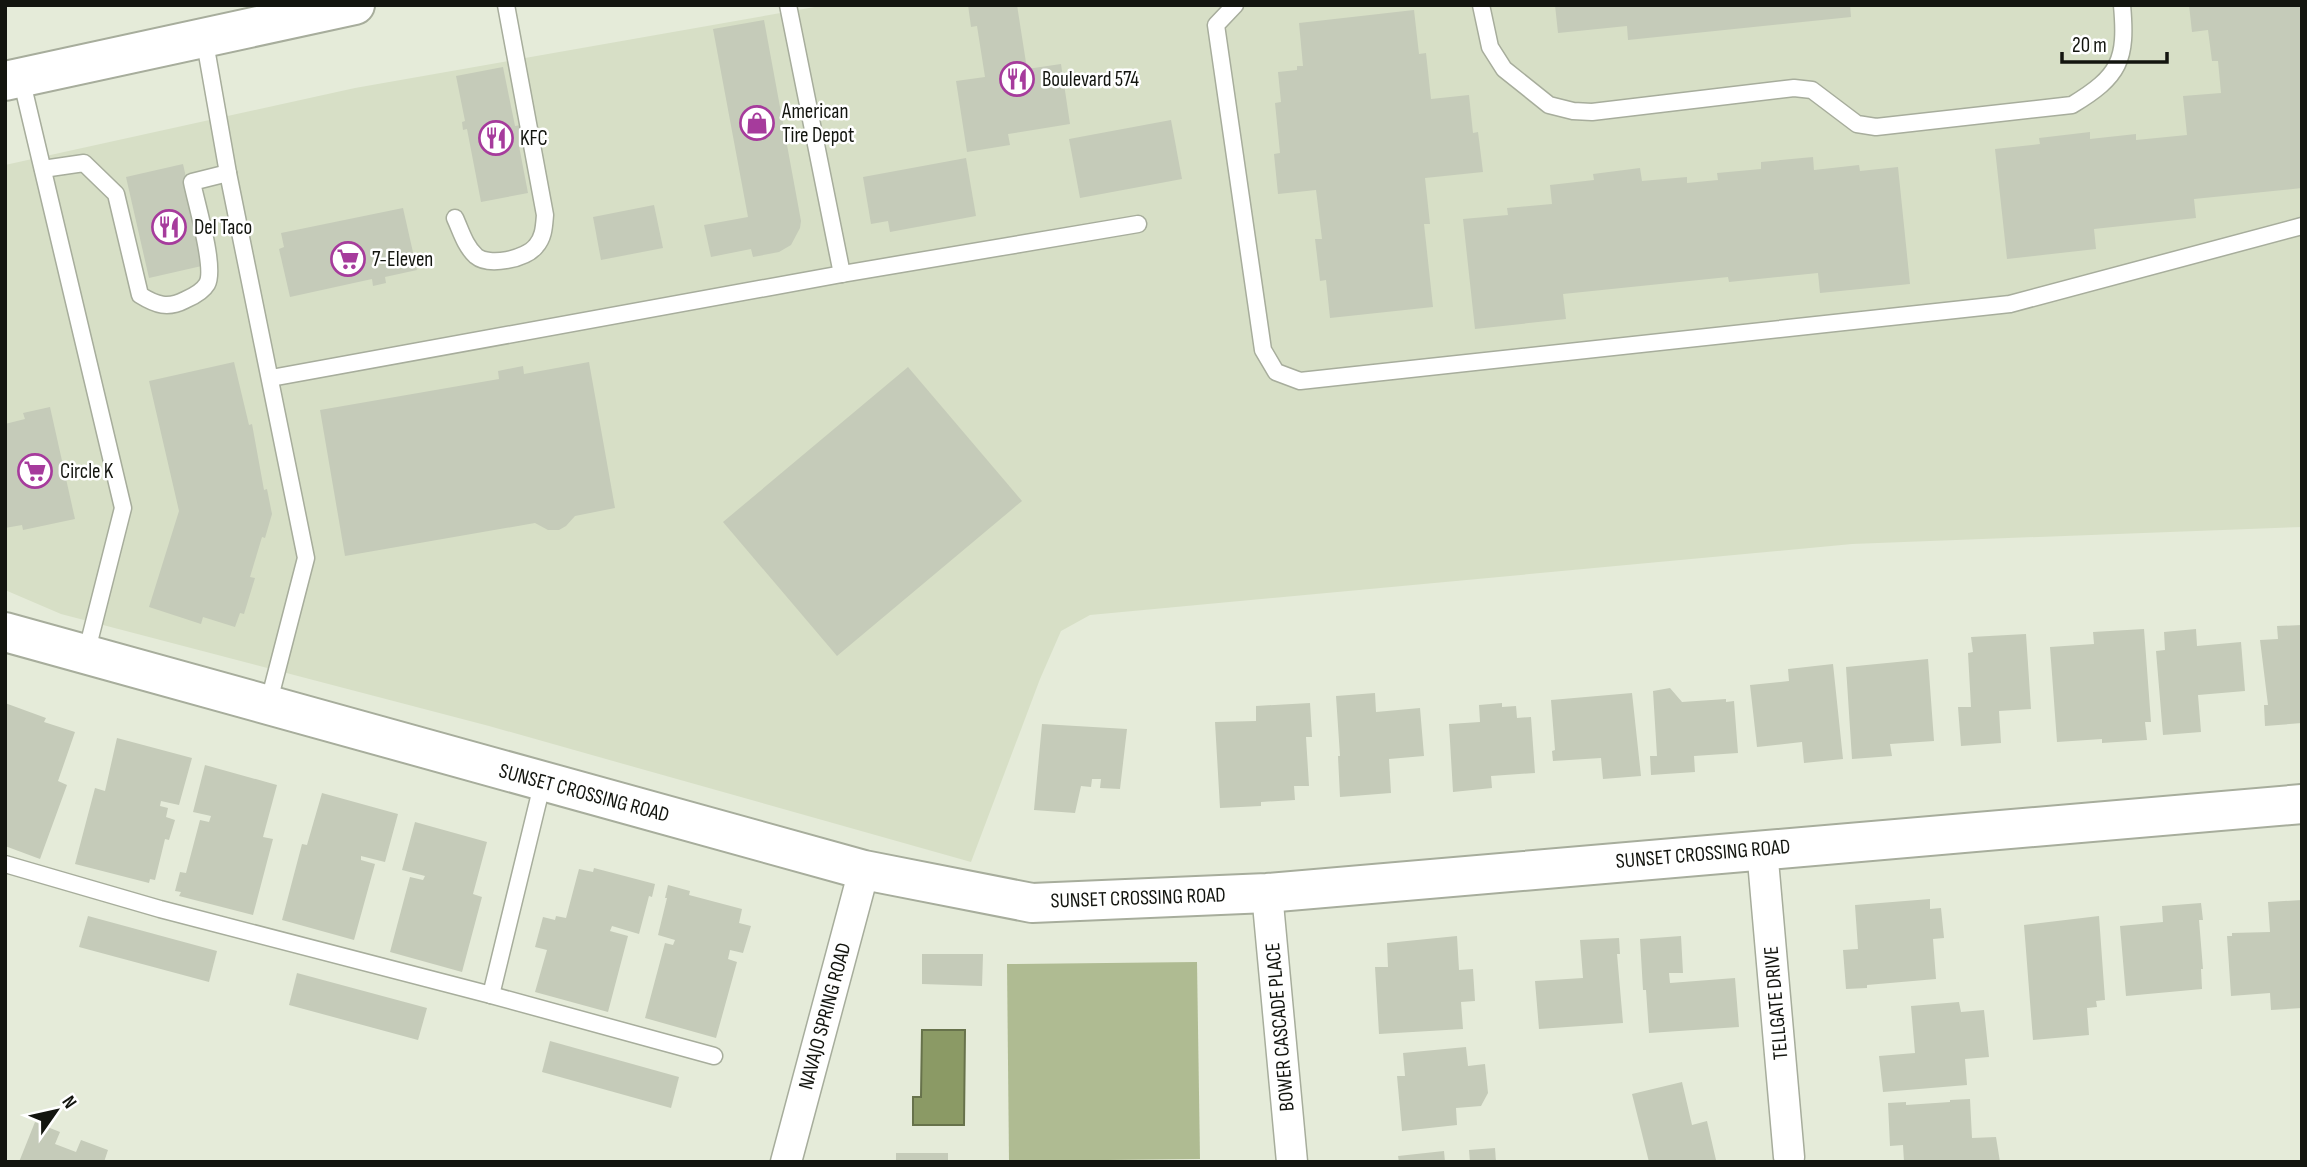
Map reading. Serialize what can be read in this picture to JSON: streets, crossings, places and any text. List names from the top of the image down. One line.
{"streets":{"street":["SUNSET CROSSING ROAD","TELLGATE DRIVE","NAVAJO SPRING ROAD","BOWER CASCADE PLACE"]},"crossings":[["SUNSET CROSSING ROAD","TELLGATE DRIVE"],["SUNSET CROSSING ROAD","NAVAJO SPRING ROAD"],["SUNSET CROSSING ROAD","BOWER CASCADE PLACE"]],"places":{"restaurant":["Boulevard 574","KFC","Del Taco"],"shop":["American Tire Depot"],"supermarket":["7-Eleven","Circle K"]},"scale_bar":"20 m","north":"top right"}
